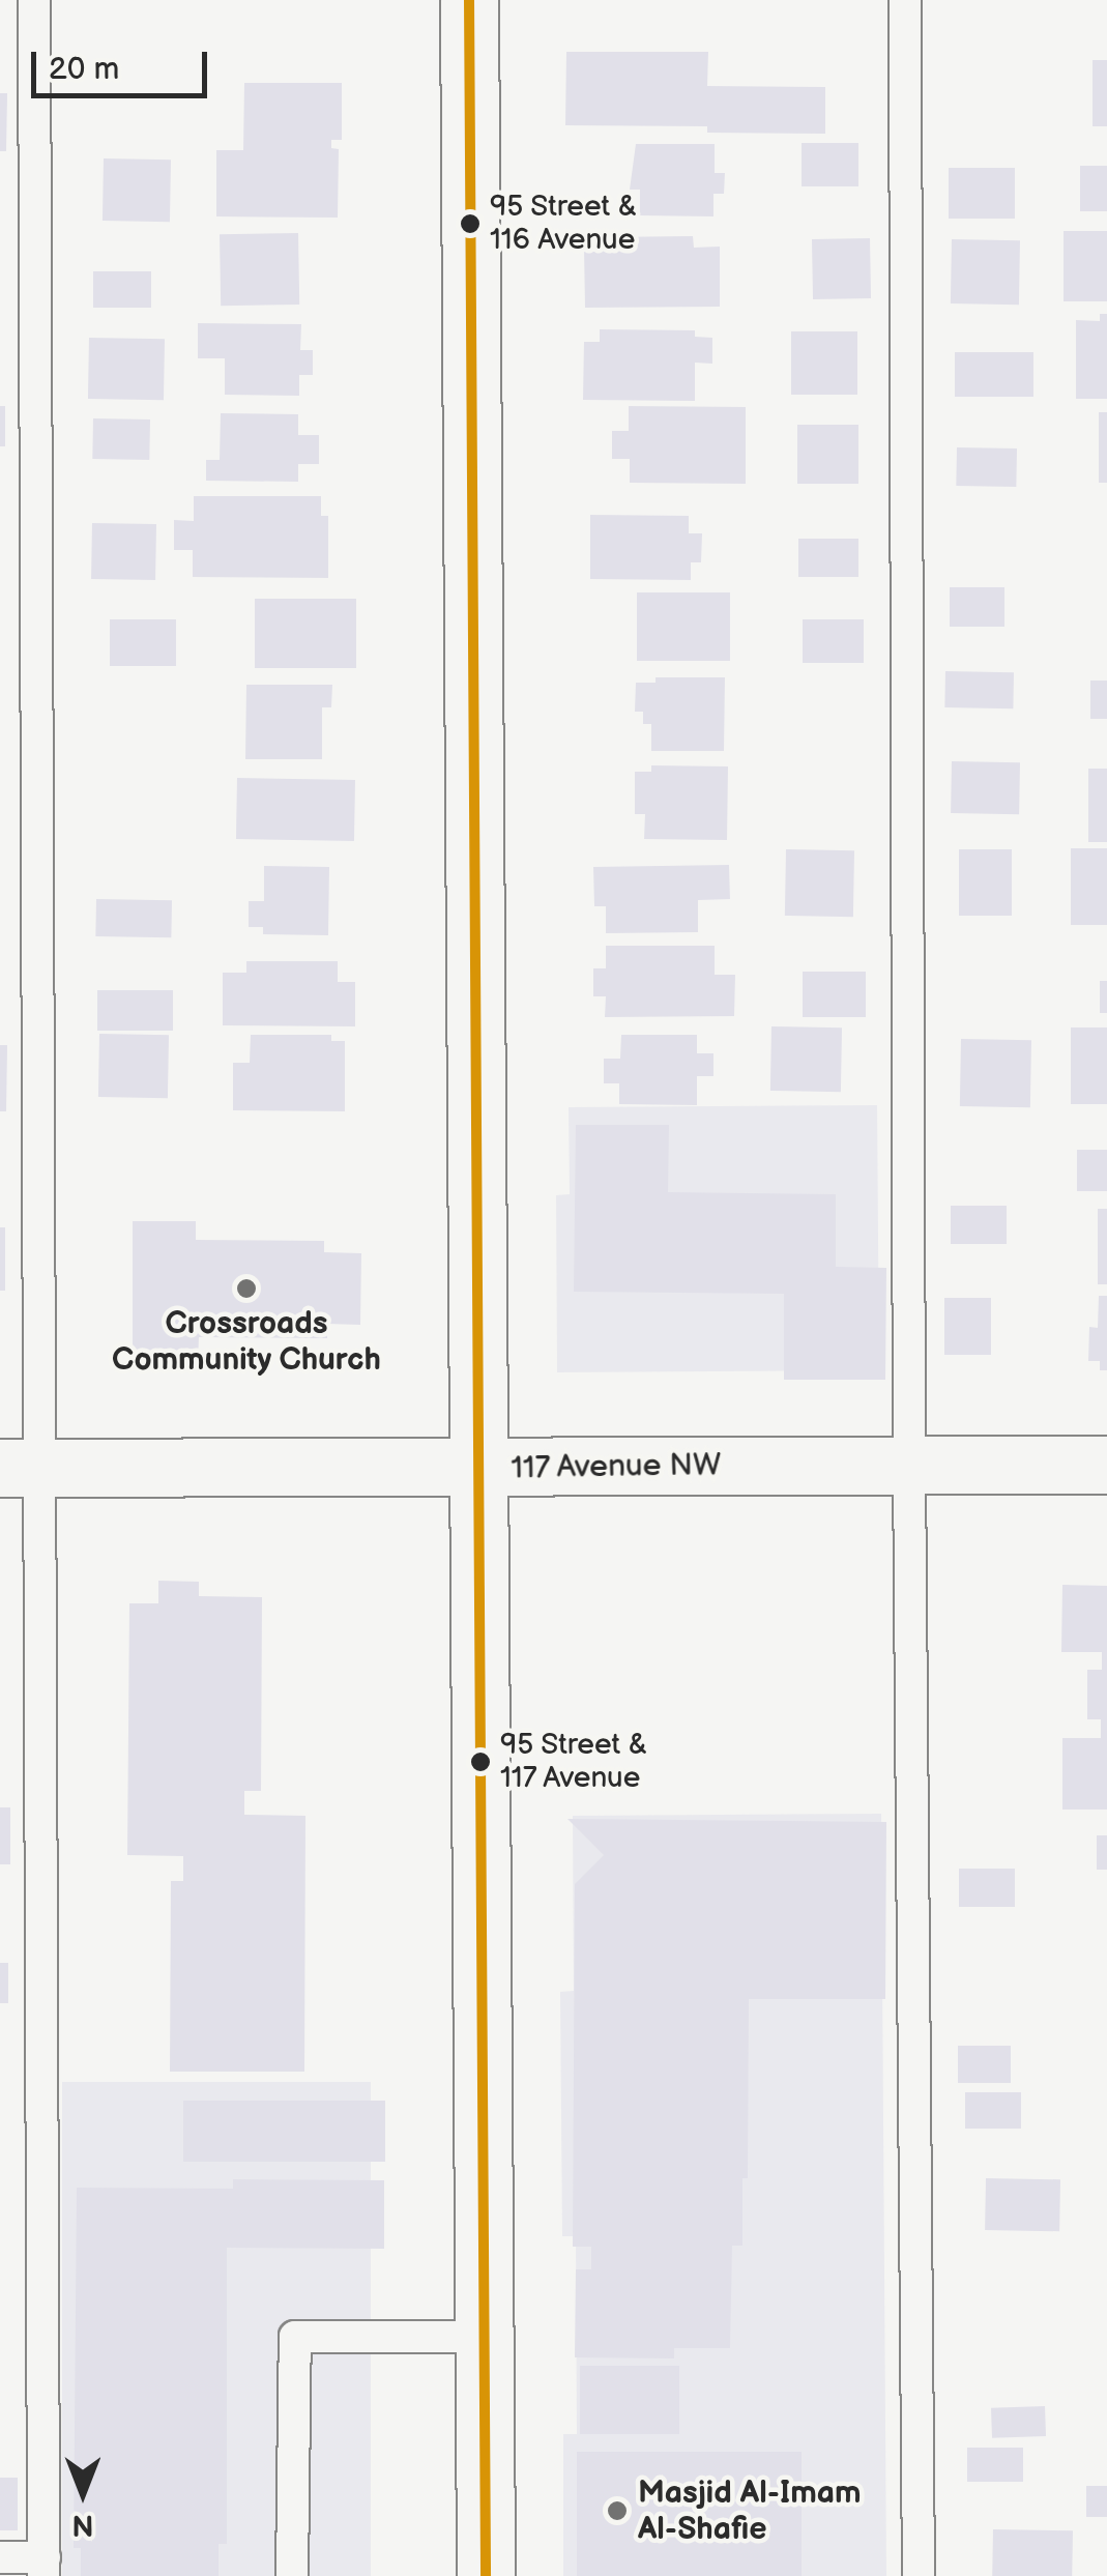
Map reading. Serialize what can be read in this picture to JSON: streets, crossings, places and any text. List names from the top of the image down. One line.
{"streets":{"street":["117 Avenue NW"]},"places":["95 Street & 116 Avenue","Crossroads Community Church","95 Street & 117 Avenue","Masjid Al-Imam Al-Shafie"],"scale_bar":"20 m","north":"bottom"}
